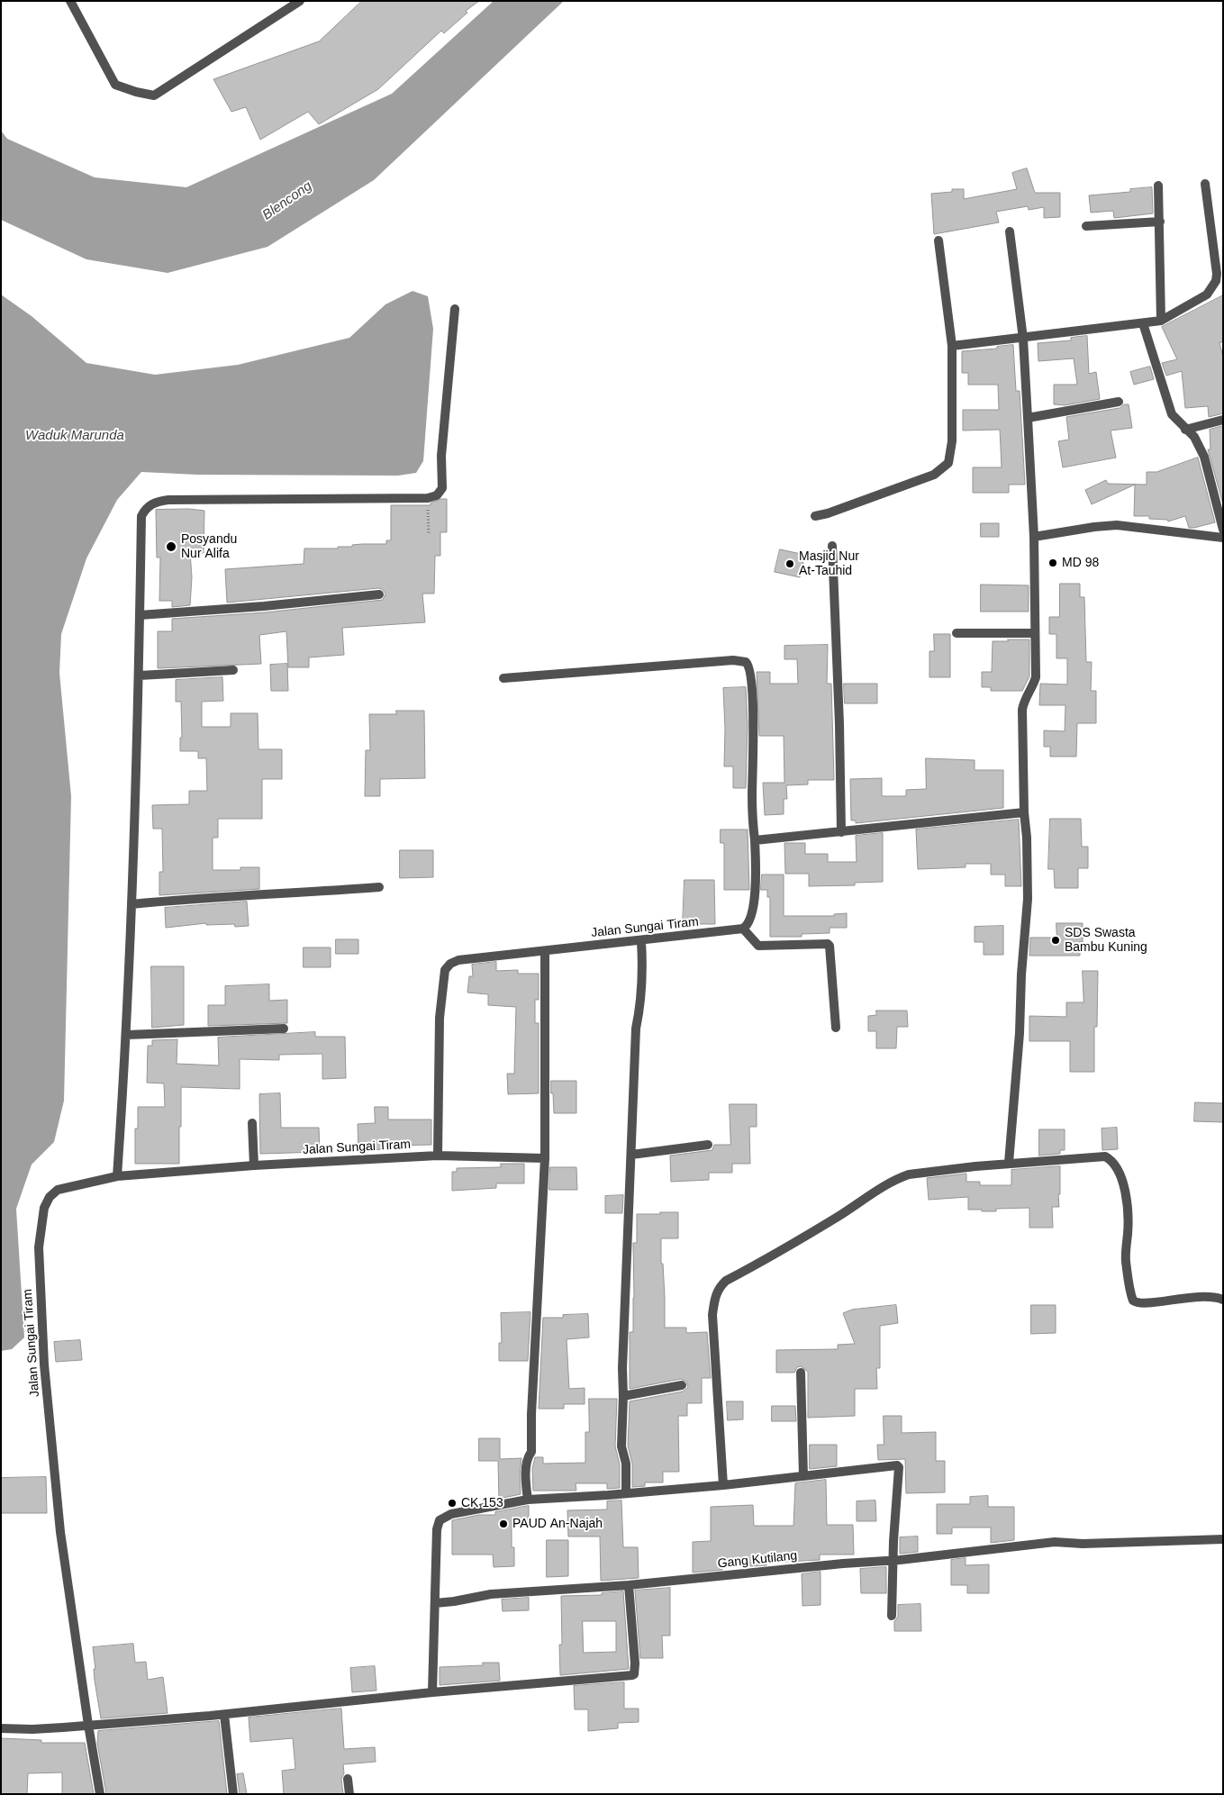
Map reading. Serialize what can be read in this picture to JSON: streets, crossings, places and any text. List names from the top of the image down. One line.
{"streets":{"street":["Jalan Sungai Tiram","Gang Kutilang"]},"water":["Blencong","Waduk Marunda"],"places":["Posyandu Nur Alifa","MD 98","Masjid Nur At-Tauhid","SDS Swasta Bambu Kuning","CK 153","PAUD An-Najah"]}
